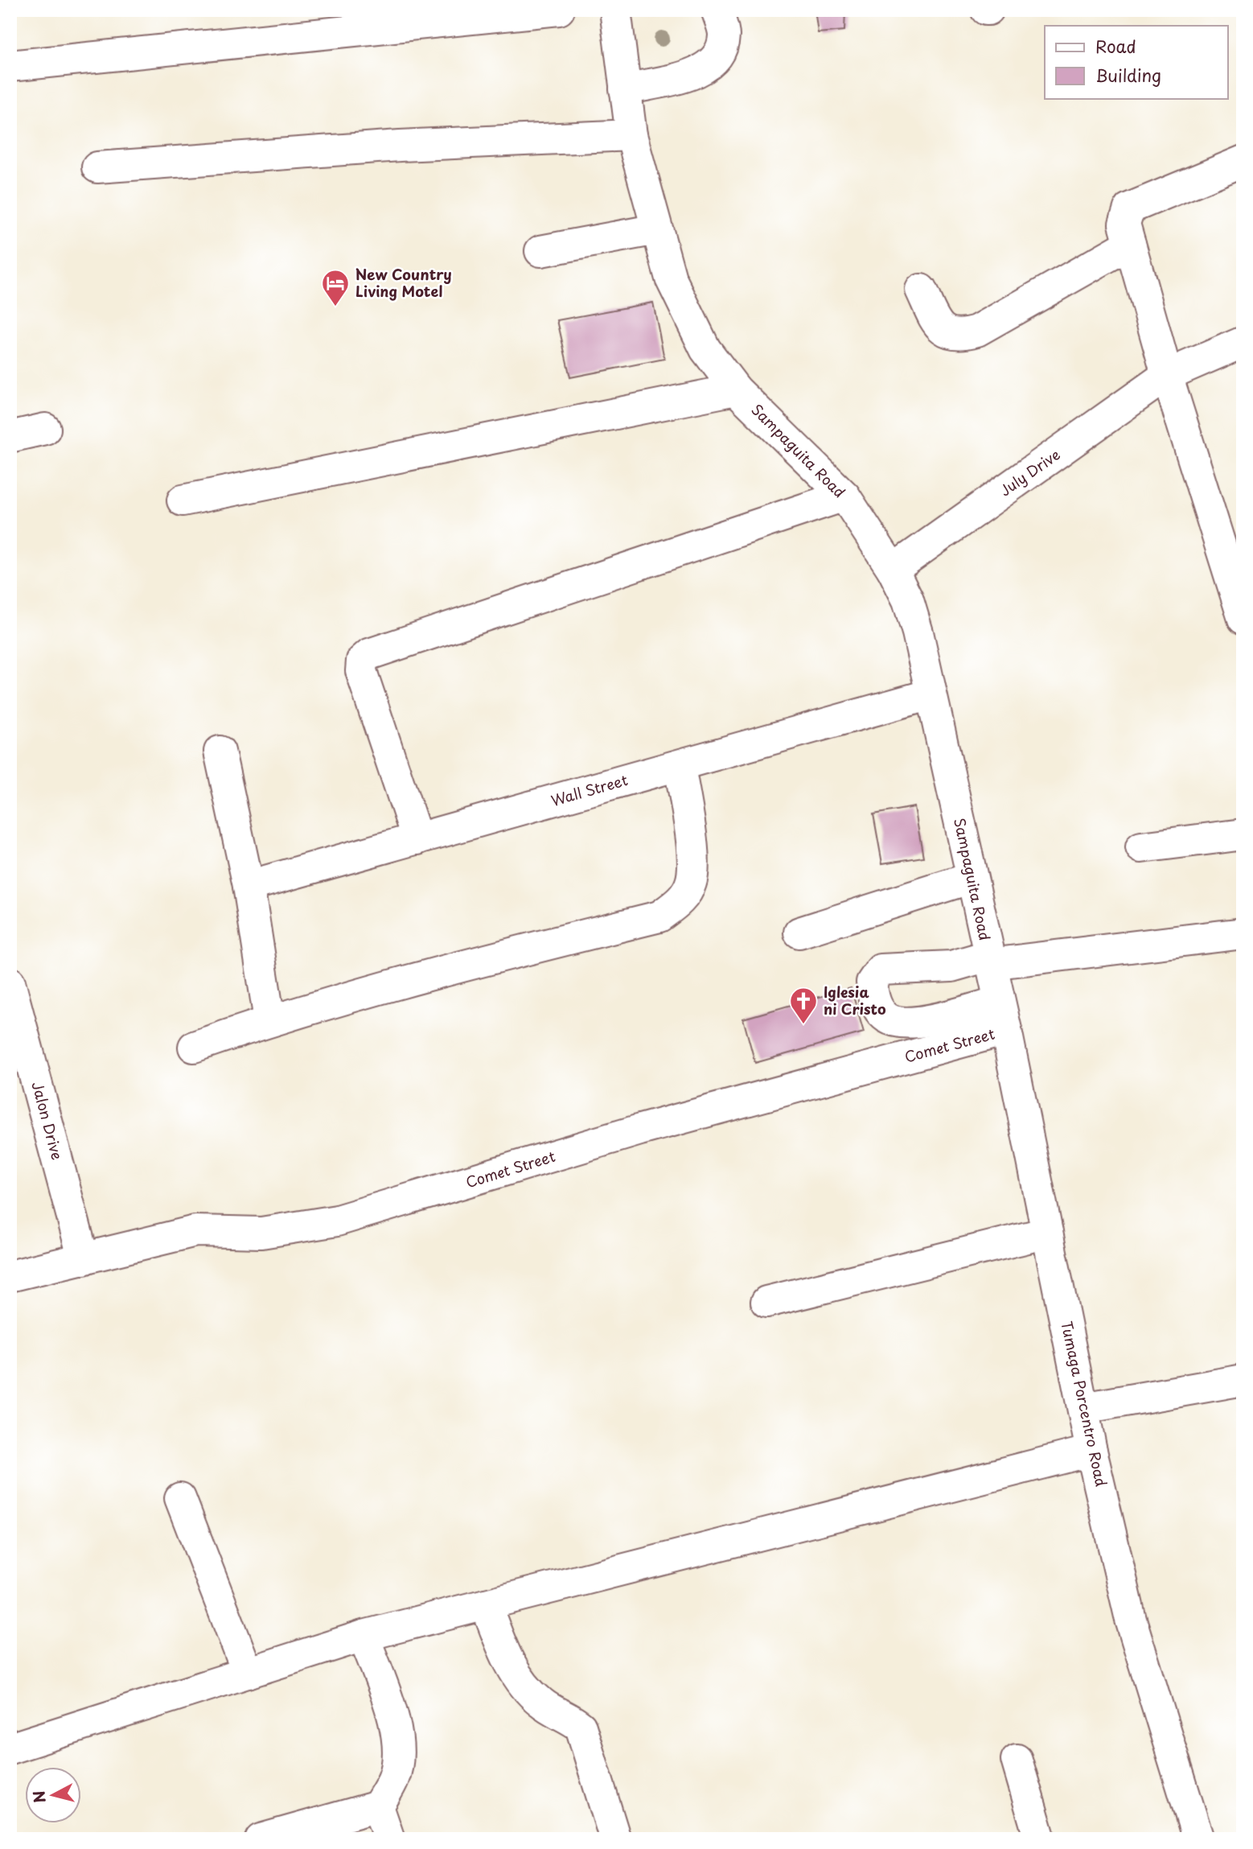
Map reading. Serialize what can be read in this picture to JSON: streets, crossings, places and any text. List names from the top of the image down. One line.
{"streets":{"street":["Sampaguita Road","July Drive","Wall Street","Comet Street","Jalon Drive","Tumaga Porcentro Road"]},"crossings":[["Sampaguita Road","July Drive"],["Sampaguita Road","Wall Street"],["Sampaguita Road","Tumaga Porcentro Road"],["Comet Street","Jalon Drive"],["Comet Street","Tumaga Porcentro Road"]],"places":{"hotel":["New Country Living Motel"],"church":["Iglesia ni Cristo"]},"legend":["Road","Building"],"north":"left"}
